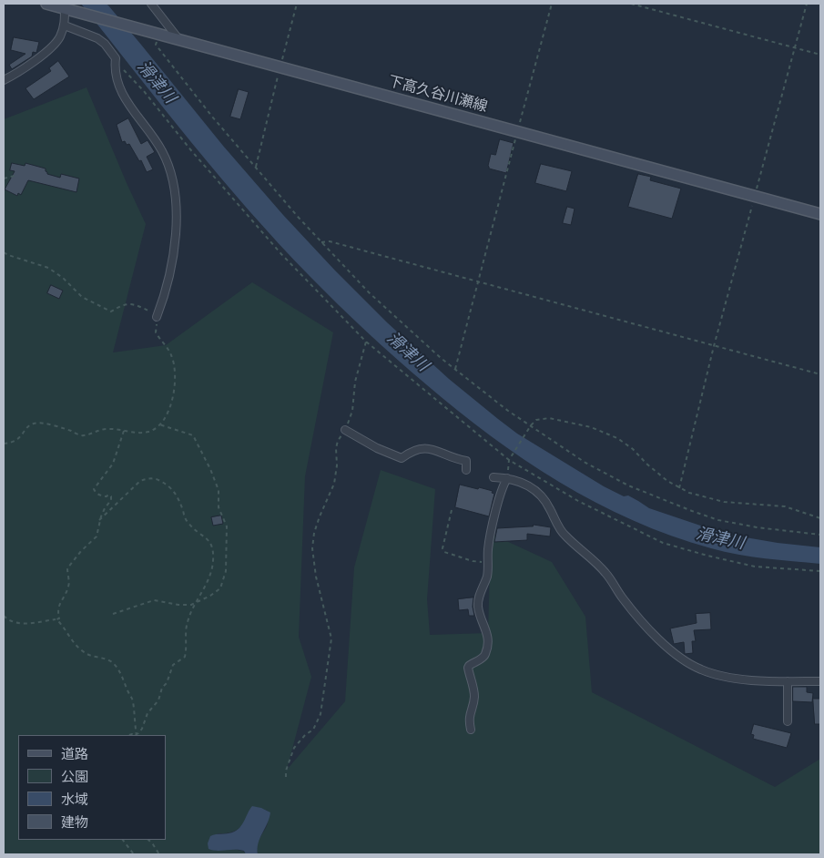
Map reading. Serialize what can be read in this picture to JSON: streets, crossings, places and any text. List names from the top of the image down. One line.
{"streets":{"main road":["下高久谷川瀬線"]},"water":["滑津川"],"legend":["道路","公園","水域","建物"]}
